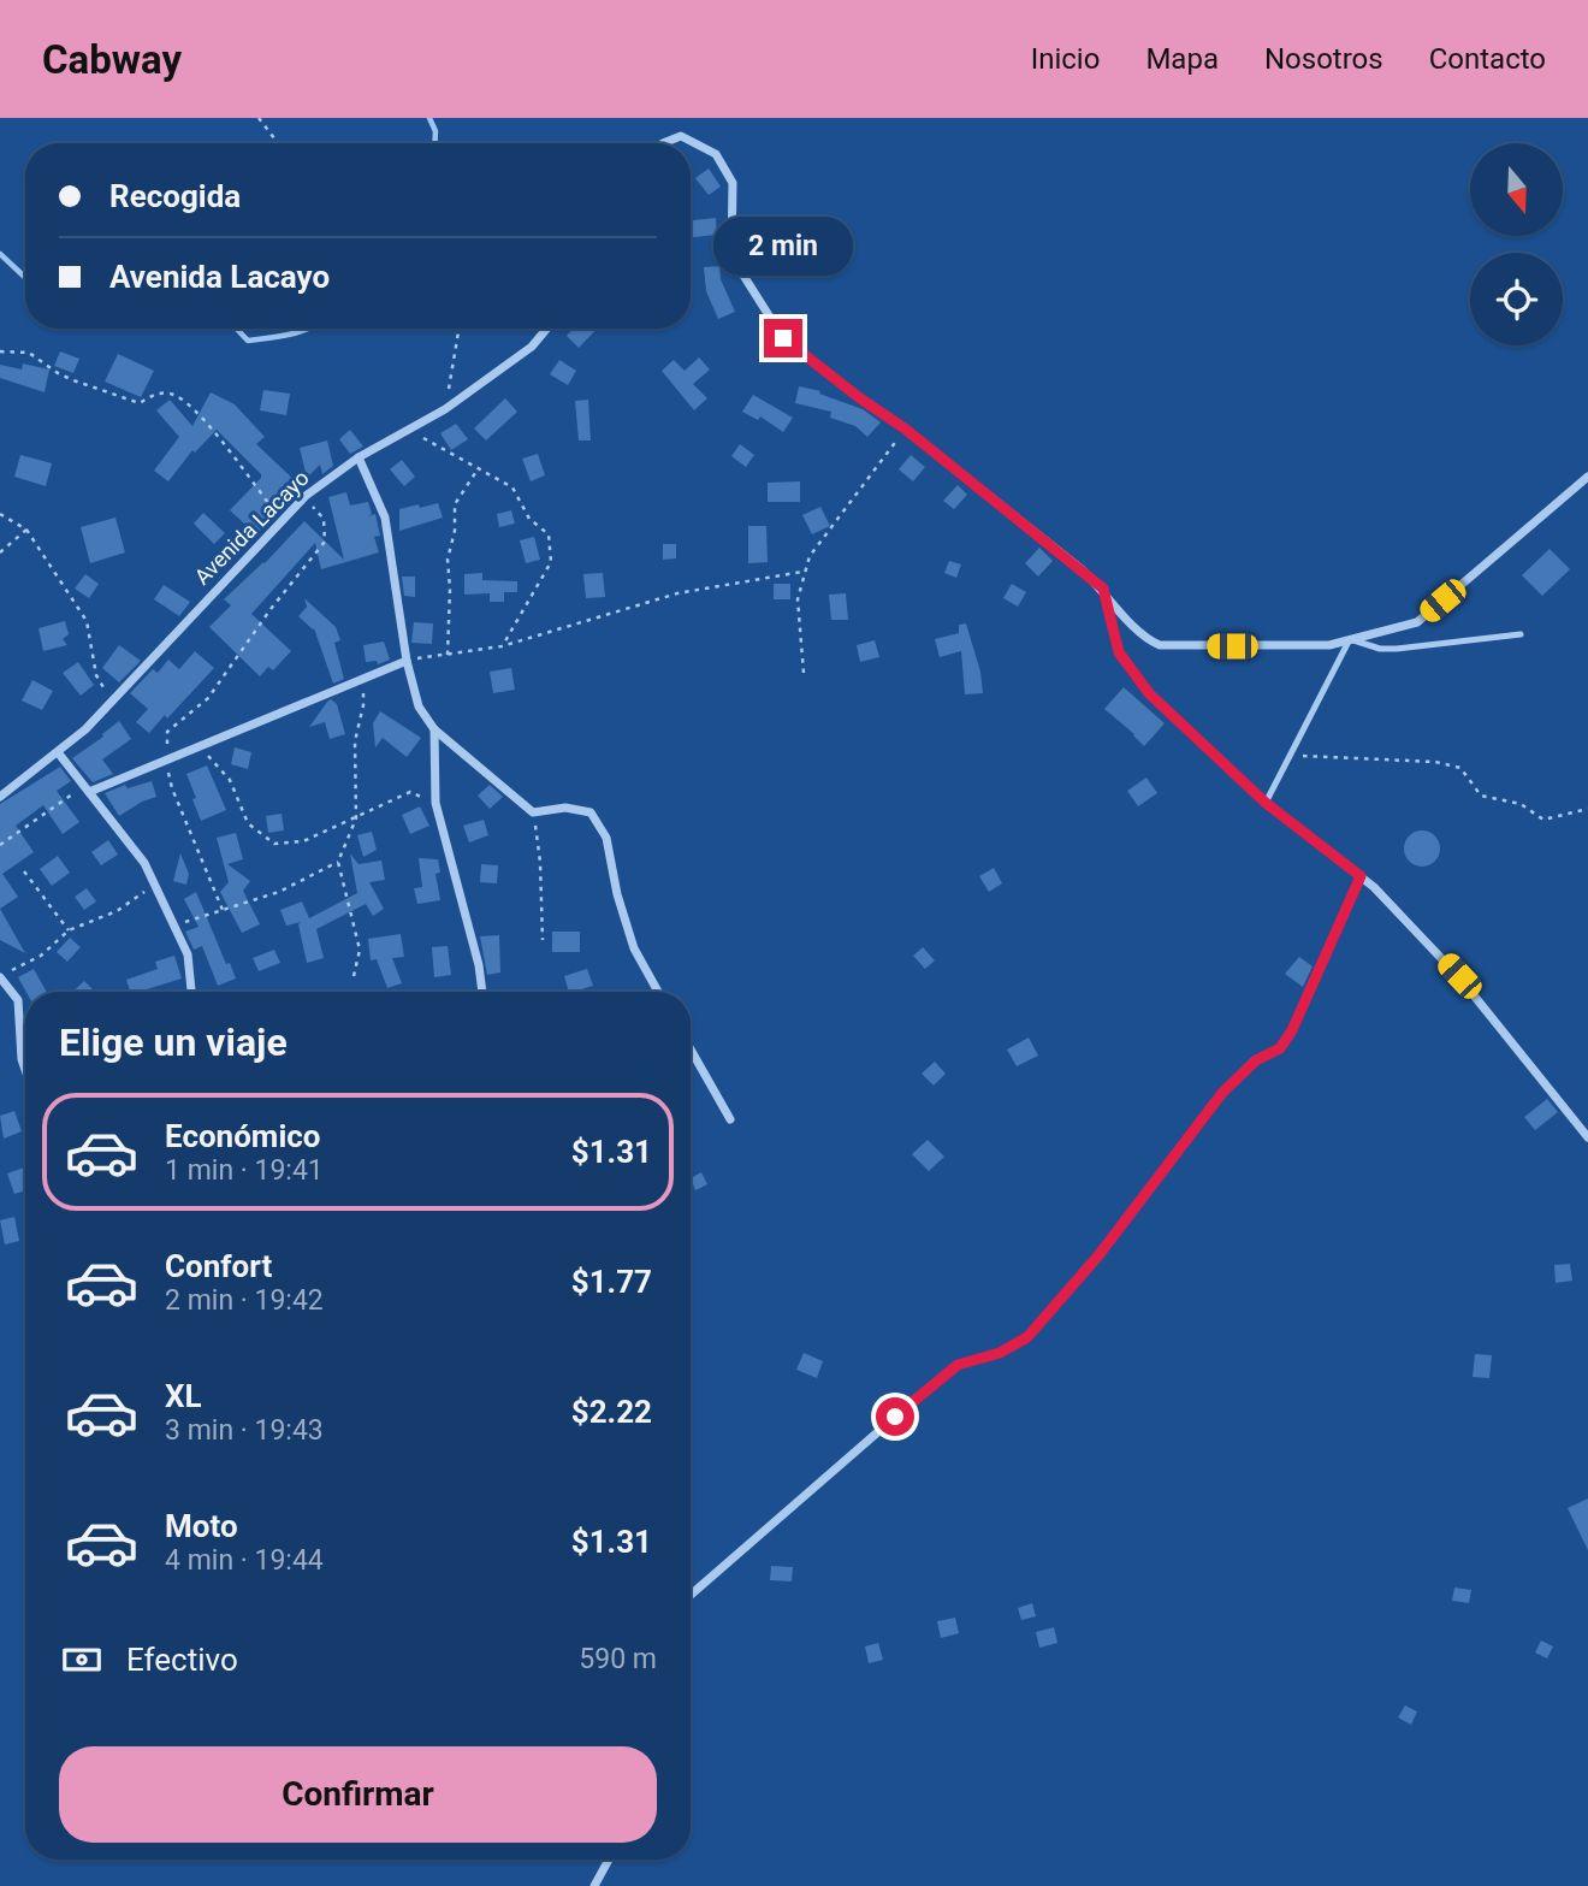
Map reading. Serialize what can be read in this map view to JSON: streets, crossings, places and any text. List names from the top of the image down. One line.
{"streets":{"street":["Avenida Lacayo"]},"north":"bottom","page":{"header":"Cabway","nav":["Inicio","Mapa","Nosotros","Contacto"],"banner":["Recogida","Avenida Lacayo"],"bubble":"2 min","heading":"Elige un viaje","list":[{"name":"Económico","note":"1 min · 19:41","value":"$1.31"},{"name":"Confort","note":"2 min · 19:42","value":"$1.77"},{"name":"XL","note":"3 min · 19:43","value":"$2.22"},{"name":"Moto","note":"4 min · 19:44","value":"$1.31"}],"pay":["Efectivo","590 m"],"buttons":"Confirmar"}}
